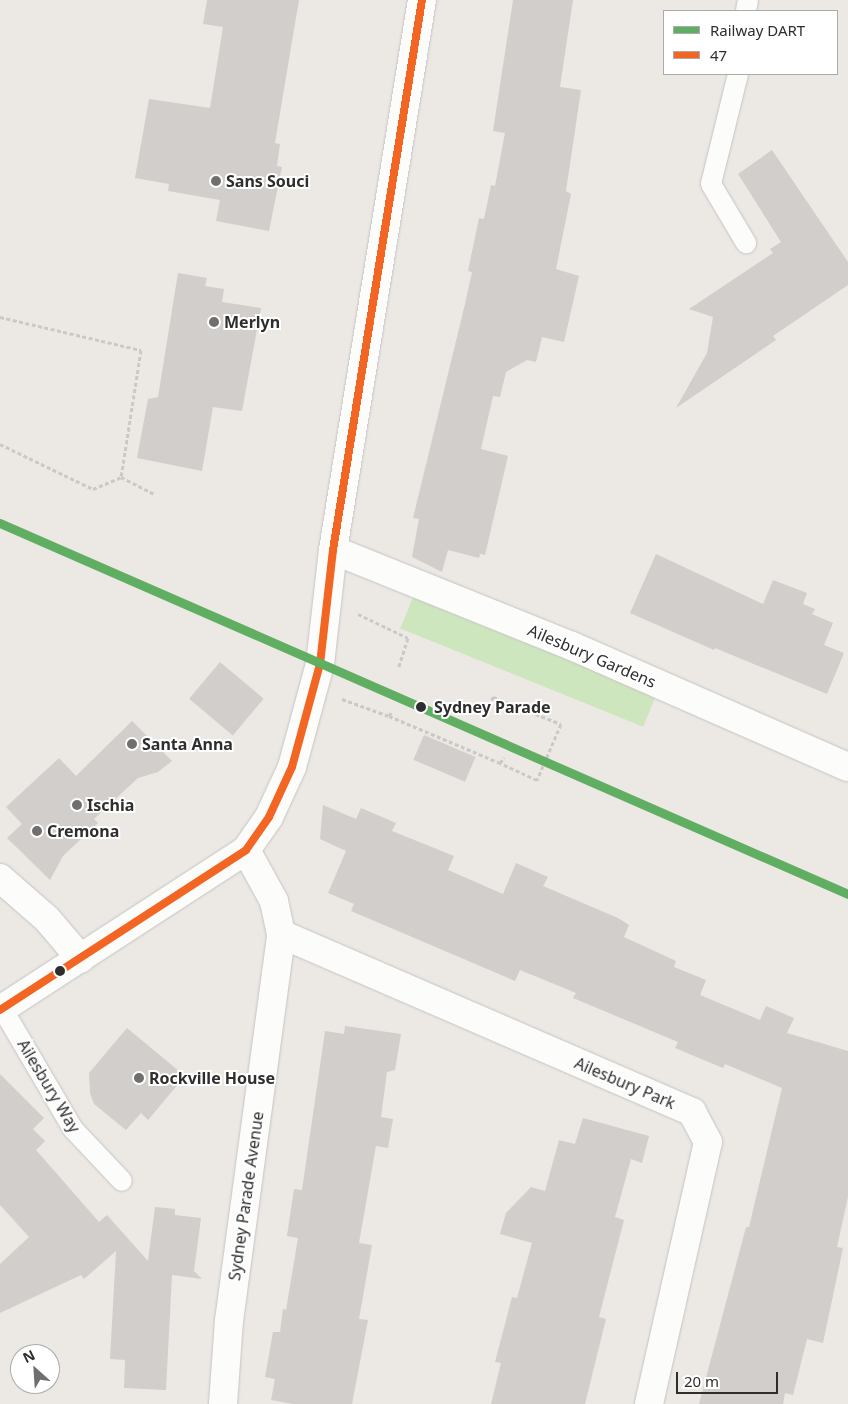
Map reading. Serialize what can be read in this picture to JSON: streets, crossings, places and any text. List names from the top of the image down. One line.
{"streets":{"street":["Ailesbury Gardens","Ailesbury Park","Sydney Parade Avenue"],"lane":["Ailesbury Way"]},"crossings":[["Ailesbury Park","Sydney Parade Avenue"]],"places":["Sans Souci","Merlyn","Sydney Parade","Santa Anna","Ischia","Cremona","Rockville House"],"lines":["transit line 47","rail line DART"],"legend":["Railway DART","47"],"scale_bar":"20 m","north":"top left"}
